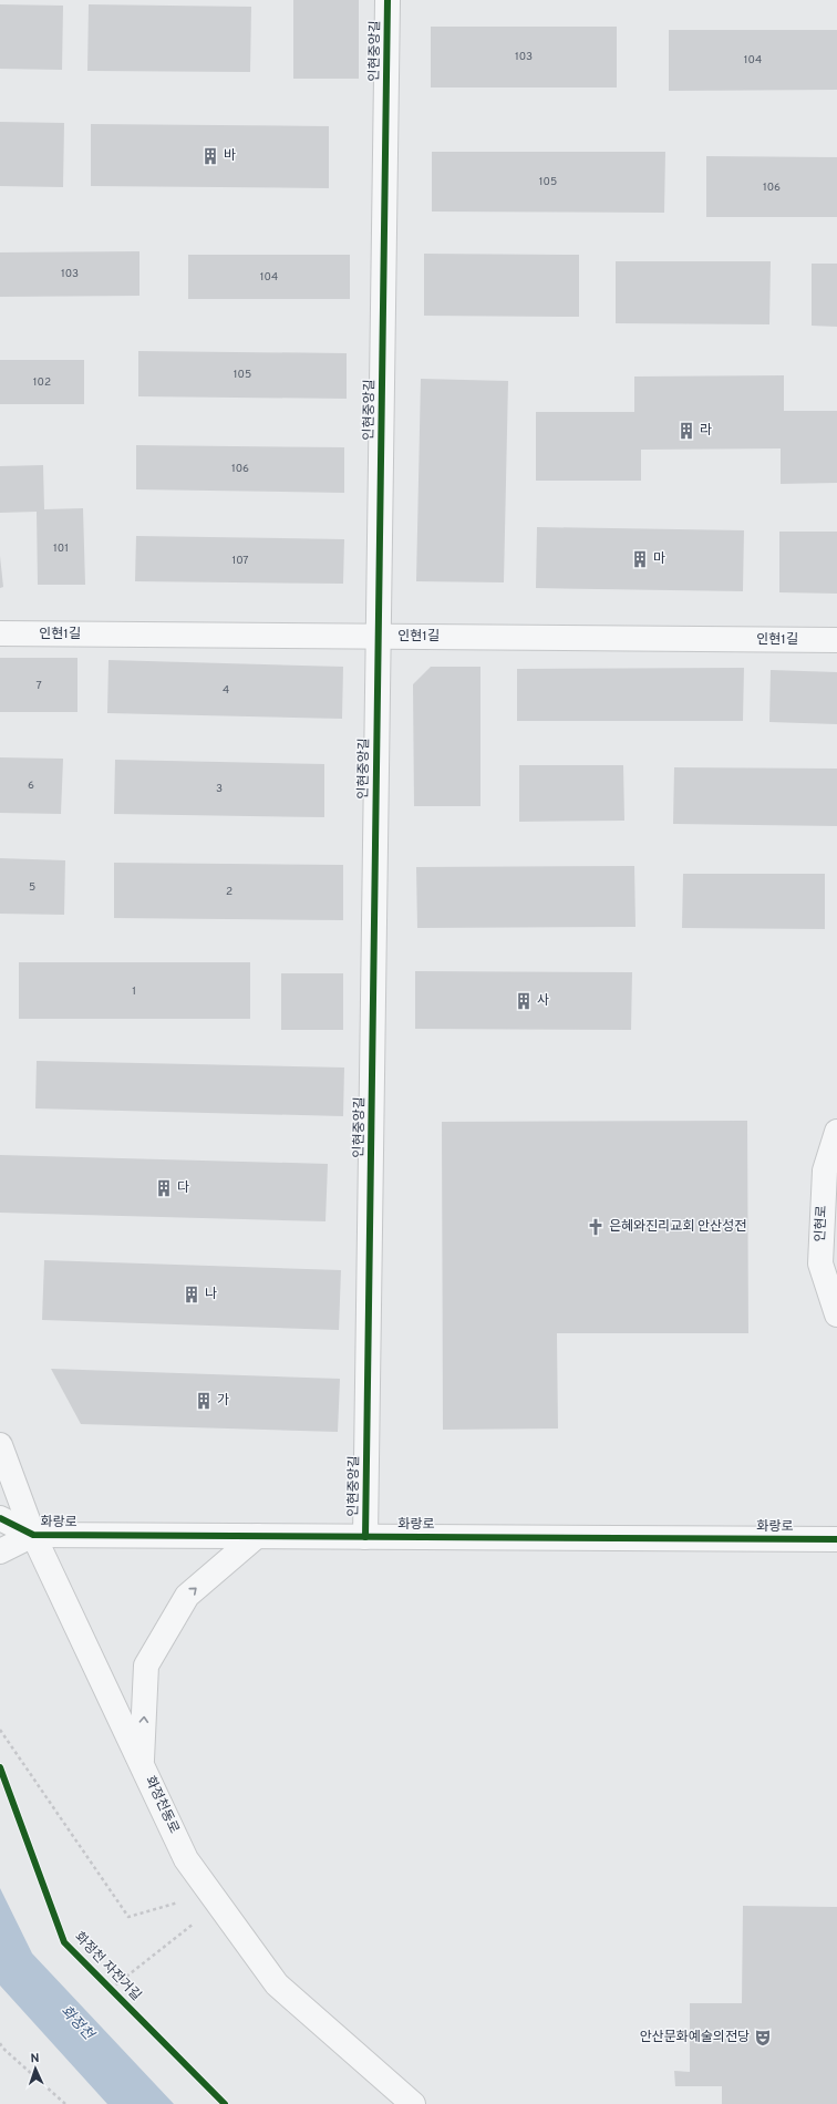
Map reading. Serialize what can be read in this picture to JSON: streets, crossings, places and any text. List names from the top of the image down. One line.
{"streets":{"street":["인현중앙길","인현1길","인현로","화랑로","화정천동로"],"cycle path":["화정천 자전거길"]},"crossings":[["인현중앙길","인현1길"],["인현중앙길","화랑로"],["화랑로","화정천동로"]],"water":["화정천"],"places":{"building":["바","라","마","사","다","나","가"],"church":["은혜와진리교회 안산성전"],"theatre":["안산문화예술의전당"]},"house_numbers":["103","104","105","106","103","104","105","102","106","101","107","7","4","6","3","5","2","1"],"north":"top"}
